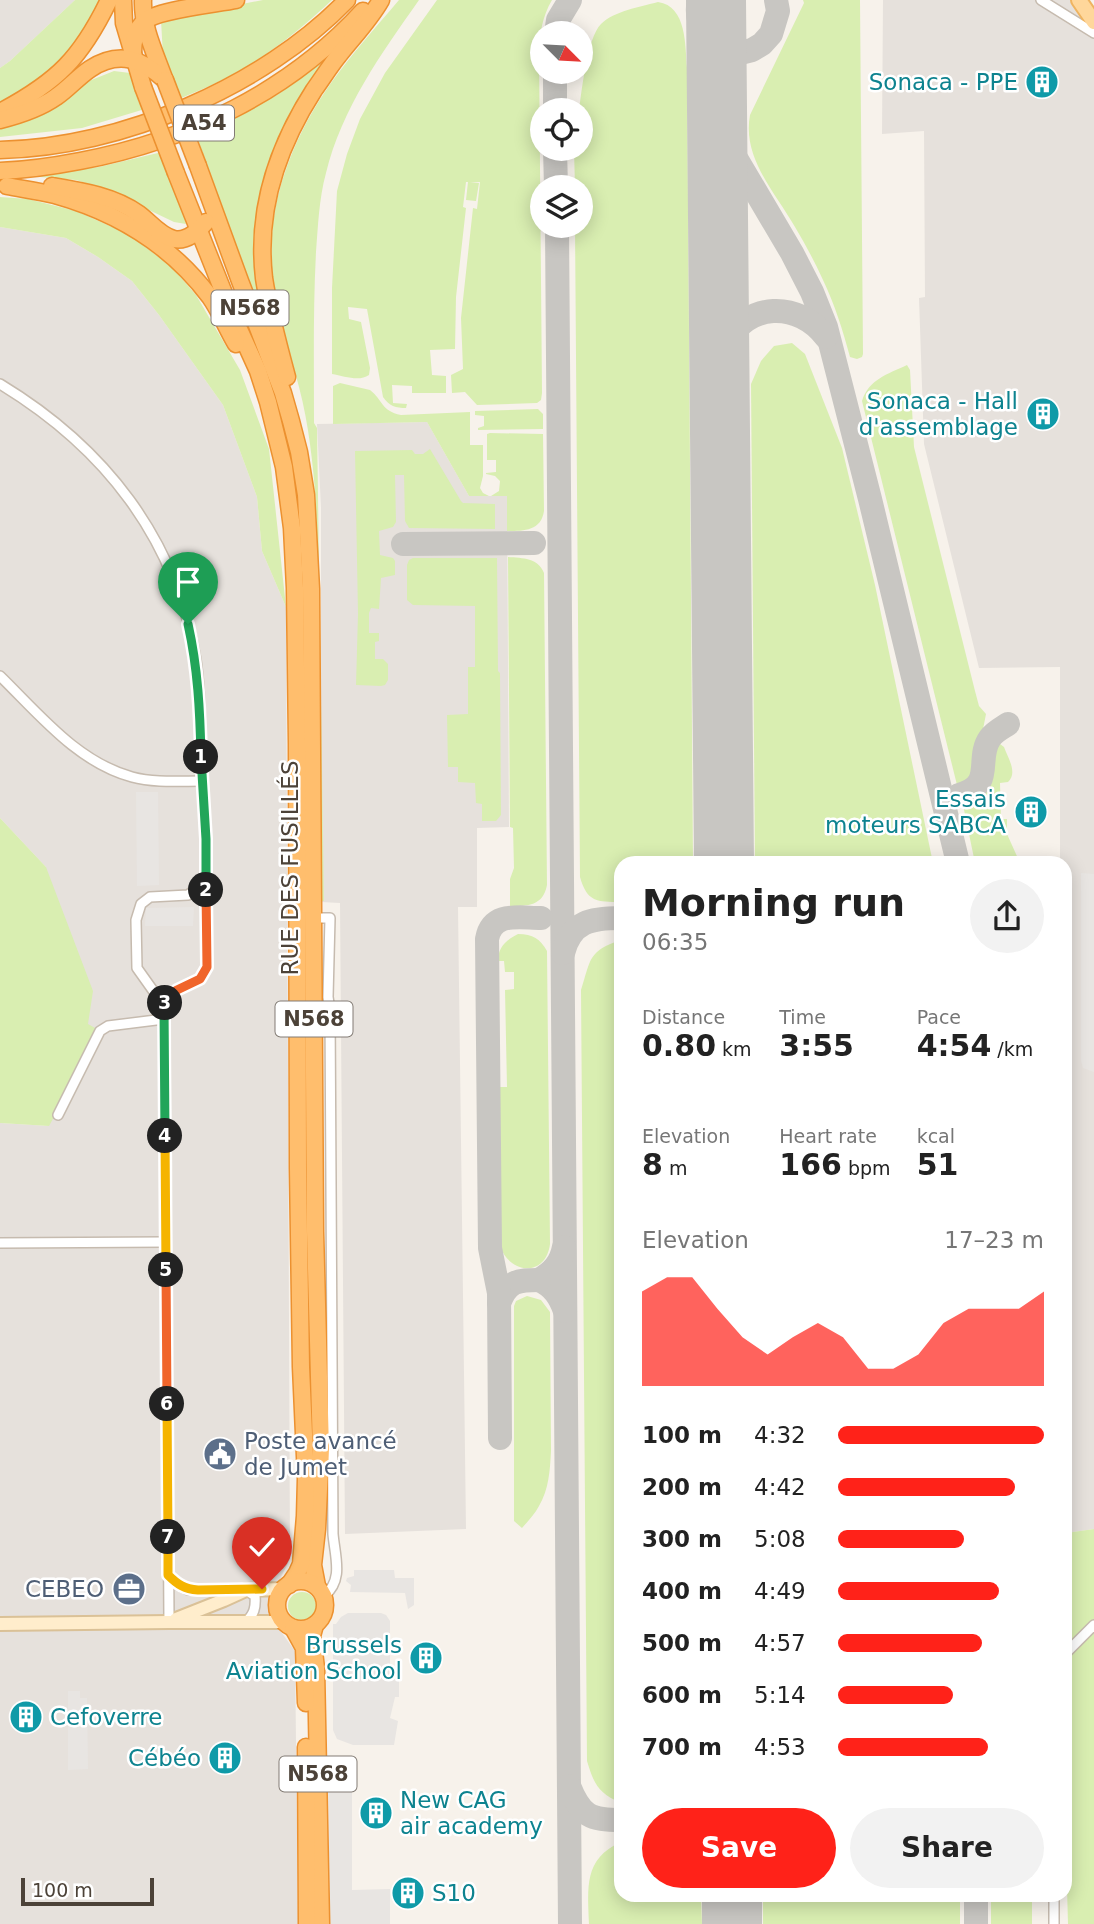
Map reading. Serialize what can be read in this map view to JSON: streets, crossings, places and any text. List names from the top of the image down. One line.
{"streets":{"highway":["A54","N568","RUE DES FUSILLÉS"]},"crossings":[["N568","RUE DES FUSILLÉS"]],"places":{"building":["Sonaca - PPE","Sonaca - Hall d'assemblage","Essais moteurs SABCA","Brussels Aviation School","Cefoverre","Cébéo","New CAG air academy","S10"],"public building":["Poste avancé de Jumet"],"office":["CEBEO"]},"scale_bar":"100 m","north":"bottom right","page":{"pins":["1","2","3","4","5","6","7"],"heading":["Morning run","06:35"],"stats":[["Distance","0.80 km"],["Time","3:55"],["Pace","4:54 /km"],["Elevation","8 m"],["Heart rate","166 bpm"],["kcal","51"]],"chart":["Elevation","17–23 m"],"list":[{"name":"100 m","note":"4:32"},{"name":"200 m","note":"4:42"},{"name":"300 m","note":"5:08"},{"name":"400 m","note":"4:49"},{"name":"500 m","note":"4:57"},{"name":"600 m","note":"5:14"},{"name":"700 m","note":"4:53"}],"buttons":["Save","Share"],"scale":"100 m"}}
